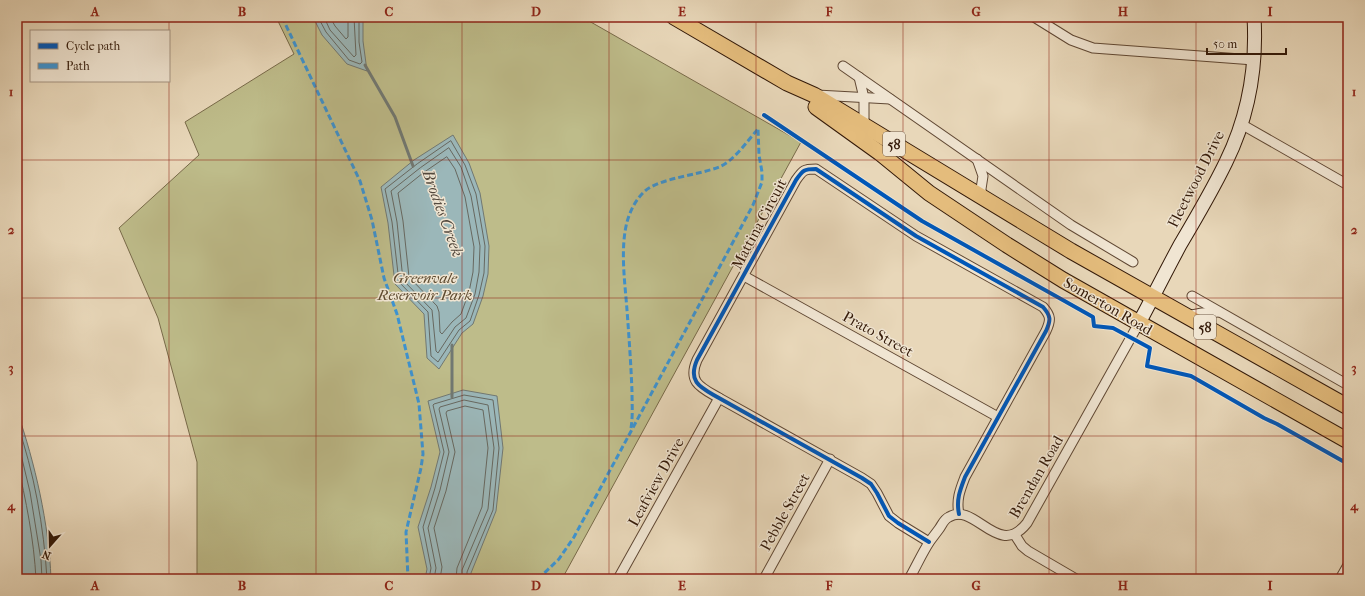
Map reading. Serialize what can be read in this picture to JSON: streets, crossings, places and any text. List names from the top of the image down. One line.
{"streets":{"main road":["58","Somerton Road"],"street":["Fleetwood Drive","Mattina Circuit","Prato Street","Brendan Road","Leafview Drive","Pebble Street"]},"crossings":[["Fleetwood Drive","Somerton Road"],["Fleetwood Drive","Brendan Road"],["Mattina Circuit","Prato Street"],["Mattina Circuit","Brendan Road"],["Mattina Circuit","Leafview Drive"],["Mattina Circuit","Pebble Street"],["Somerton Road","Brendan Road"]],"water":["Brodies Creek"],"parks":["Greenvale Reservoir Park"],"legend":["Cycle path","Path"],"scale_bar":"50 m","north":"bottom","grid":{"columns":["A","B","C","D","E","F","G","H","I"],"rows":["1","2","3","4"]}}
